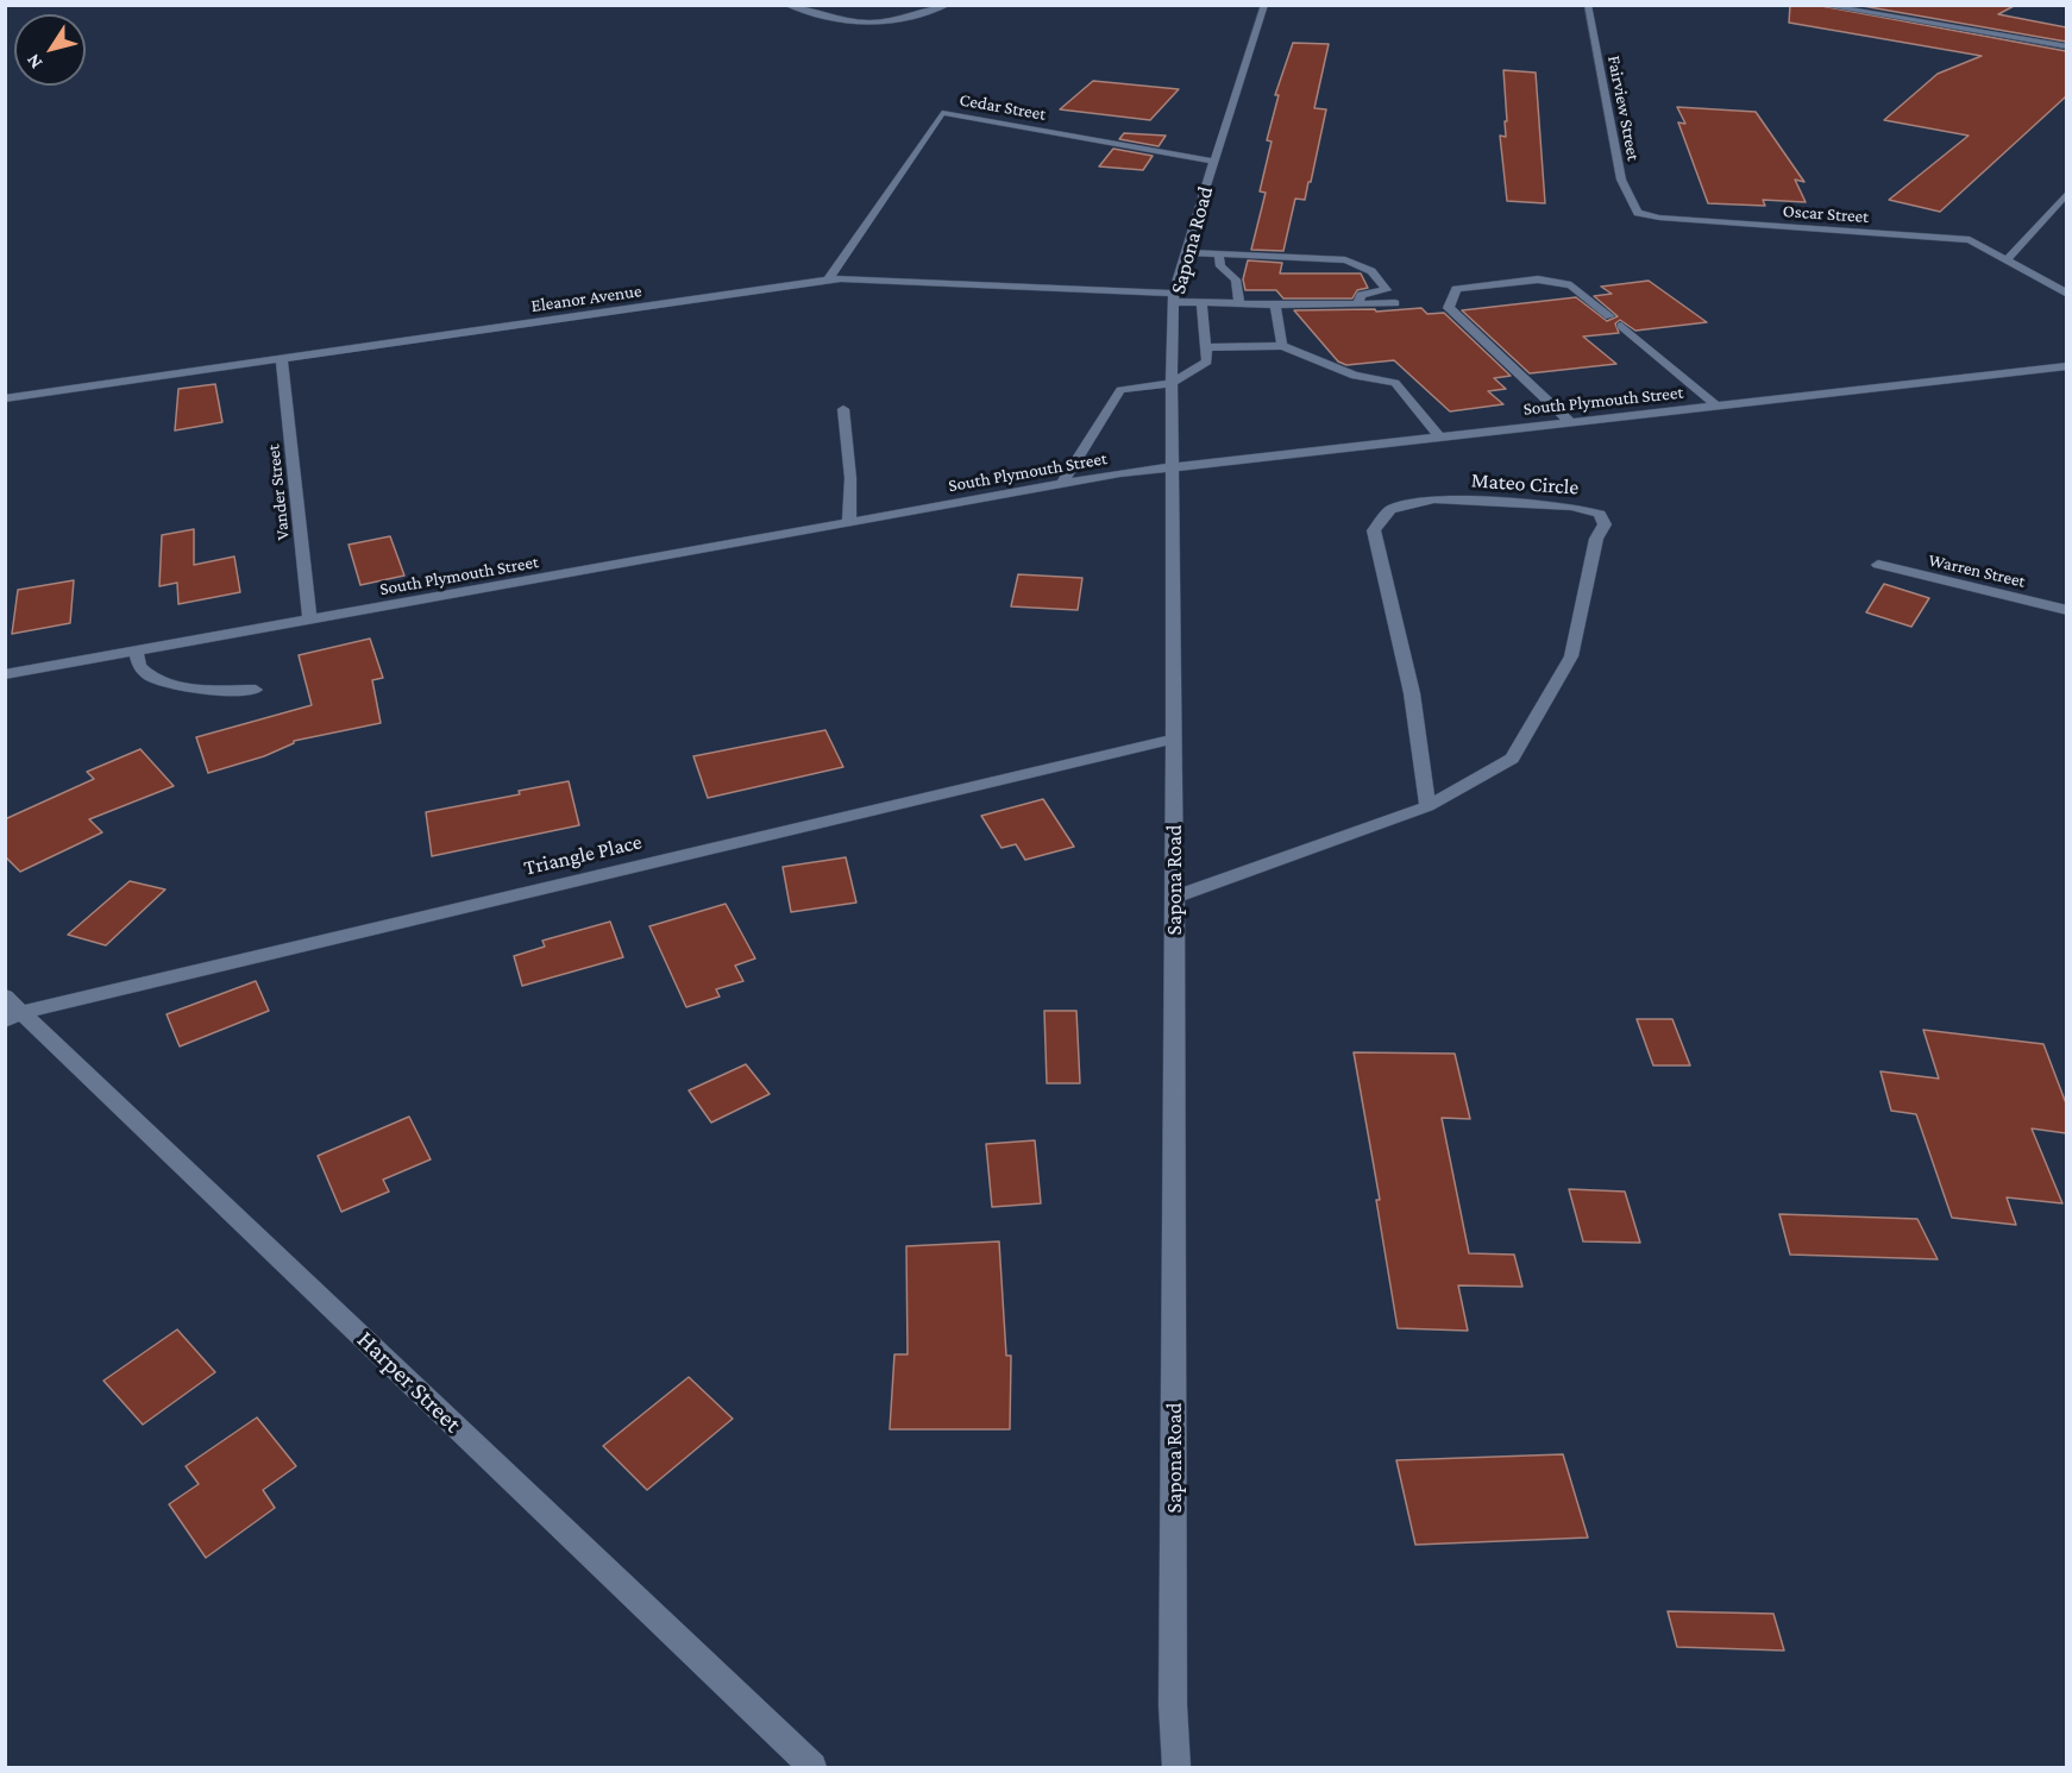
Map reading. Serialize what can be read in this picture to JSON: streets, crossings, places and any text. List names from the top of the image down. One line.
{"streets":{"street":["Cedar Street","Fairview Street","Oscar Street","Sapona Road","Eleanor Avenue","South Plymouth Street","Mateo Circle","Vander Street","Warren Street","Triangle Place","Harper Street"]},"crossings":[["Cedar Street","Sapona Road"],["Cedar Street","Eleanor Avenue"],["Fairview Street","Oscar Street"],["Sapona Road","Eleanor Avenue"],["Sapona Road","South Plymouth Street"],["Sapona Road","Mateo Circle"],["Sapona Road","Triangle Place"],["Eleanor Avenue","Vander Street"],["South Plymouth Street","Vander Street"],["Triangle Place","Harper Street"]],"north":"bottom left"}
